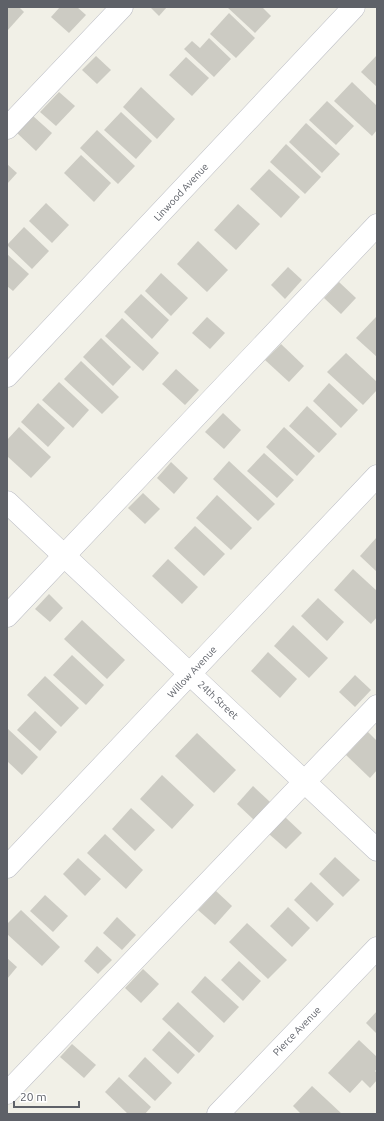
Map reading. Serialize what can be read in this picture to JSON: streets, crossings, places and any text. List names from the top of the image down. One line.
{"streets":{"street":["Linwood Avenue","Willow Avenue","24th Street","Pierce Avenue"]},"crossings":[["Willow Avenue","24th Street"]],"scale_bar":"20 m"}
